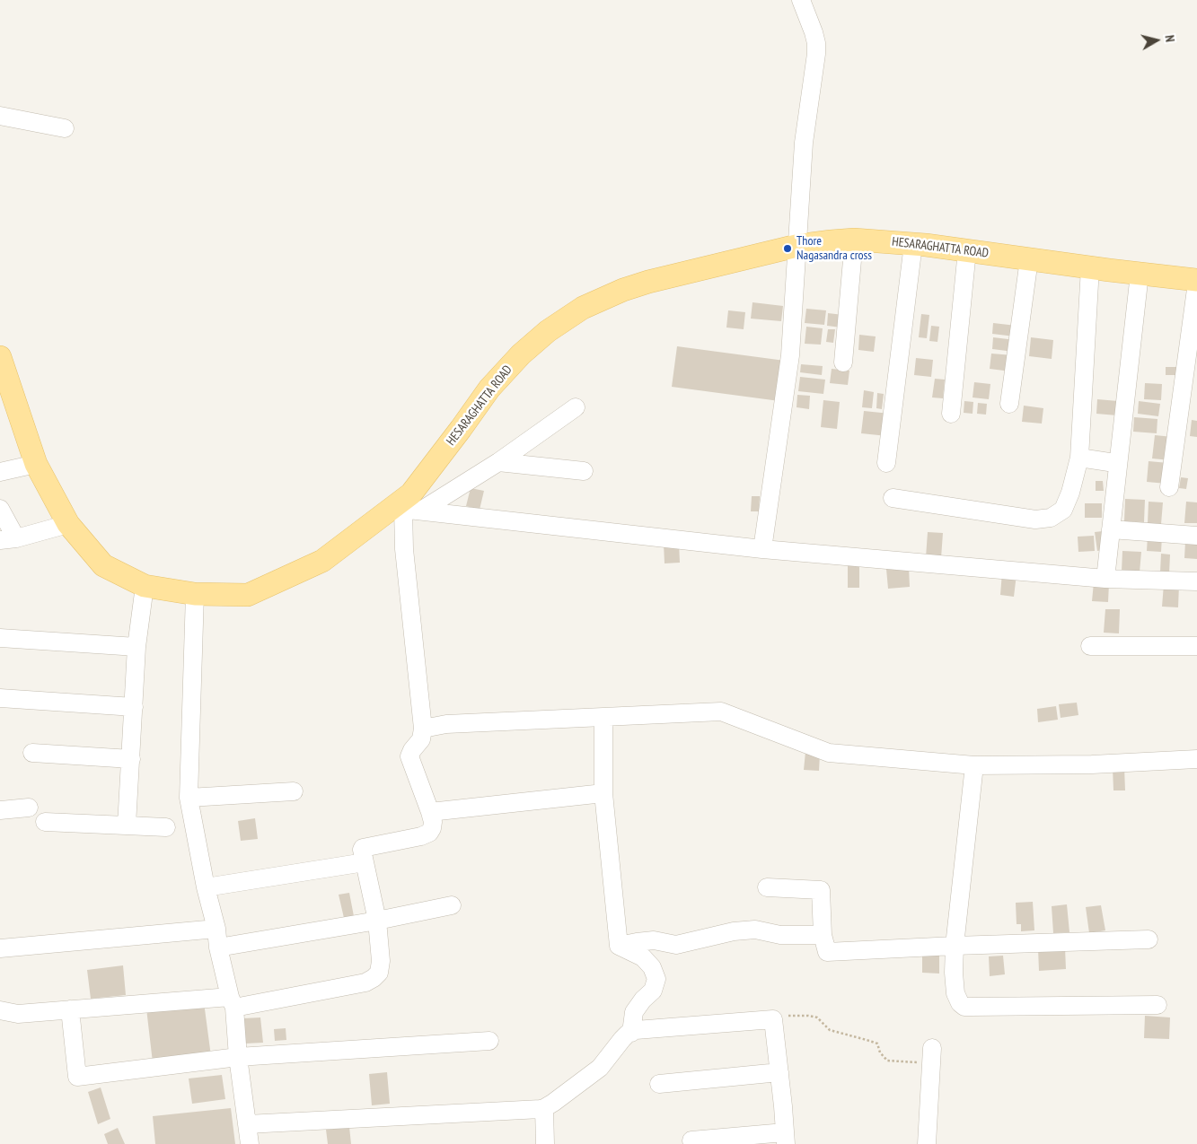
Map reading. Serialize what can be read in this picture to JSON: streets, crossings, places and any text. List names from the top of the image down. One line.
{"streets":{"main road":["HESARAGHATTA ROAD"]},"places":["Thore Nagasandra cross"],"north":"right"}
